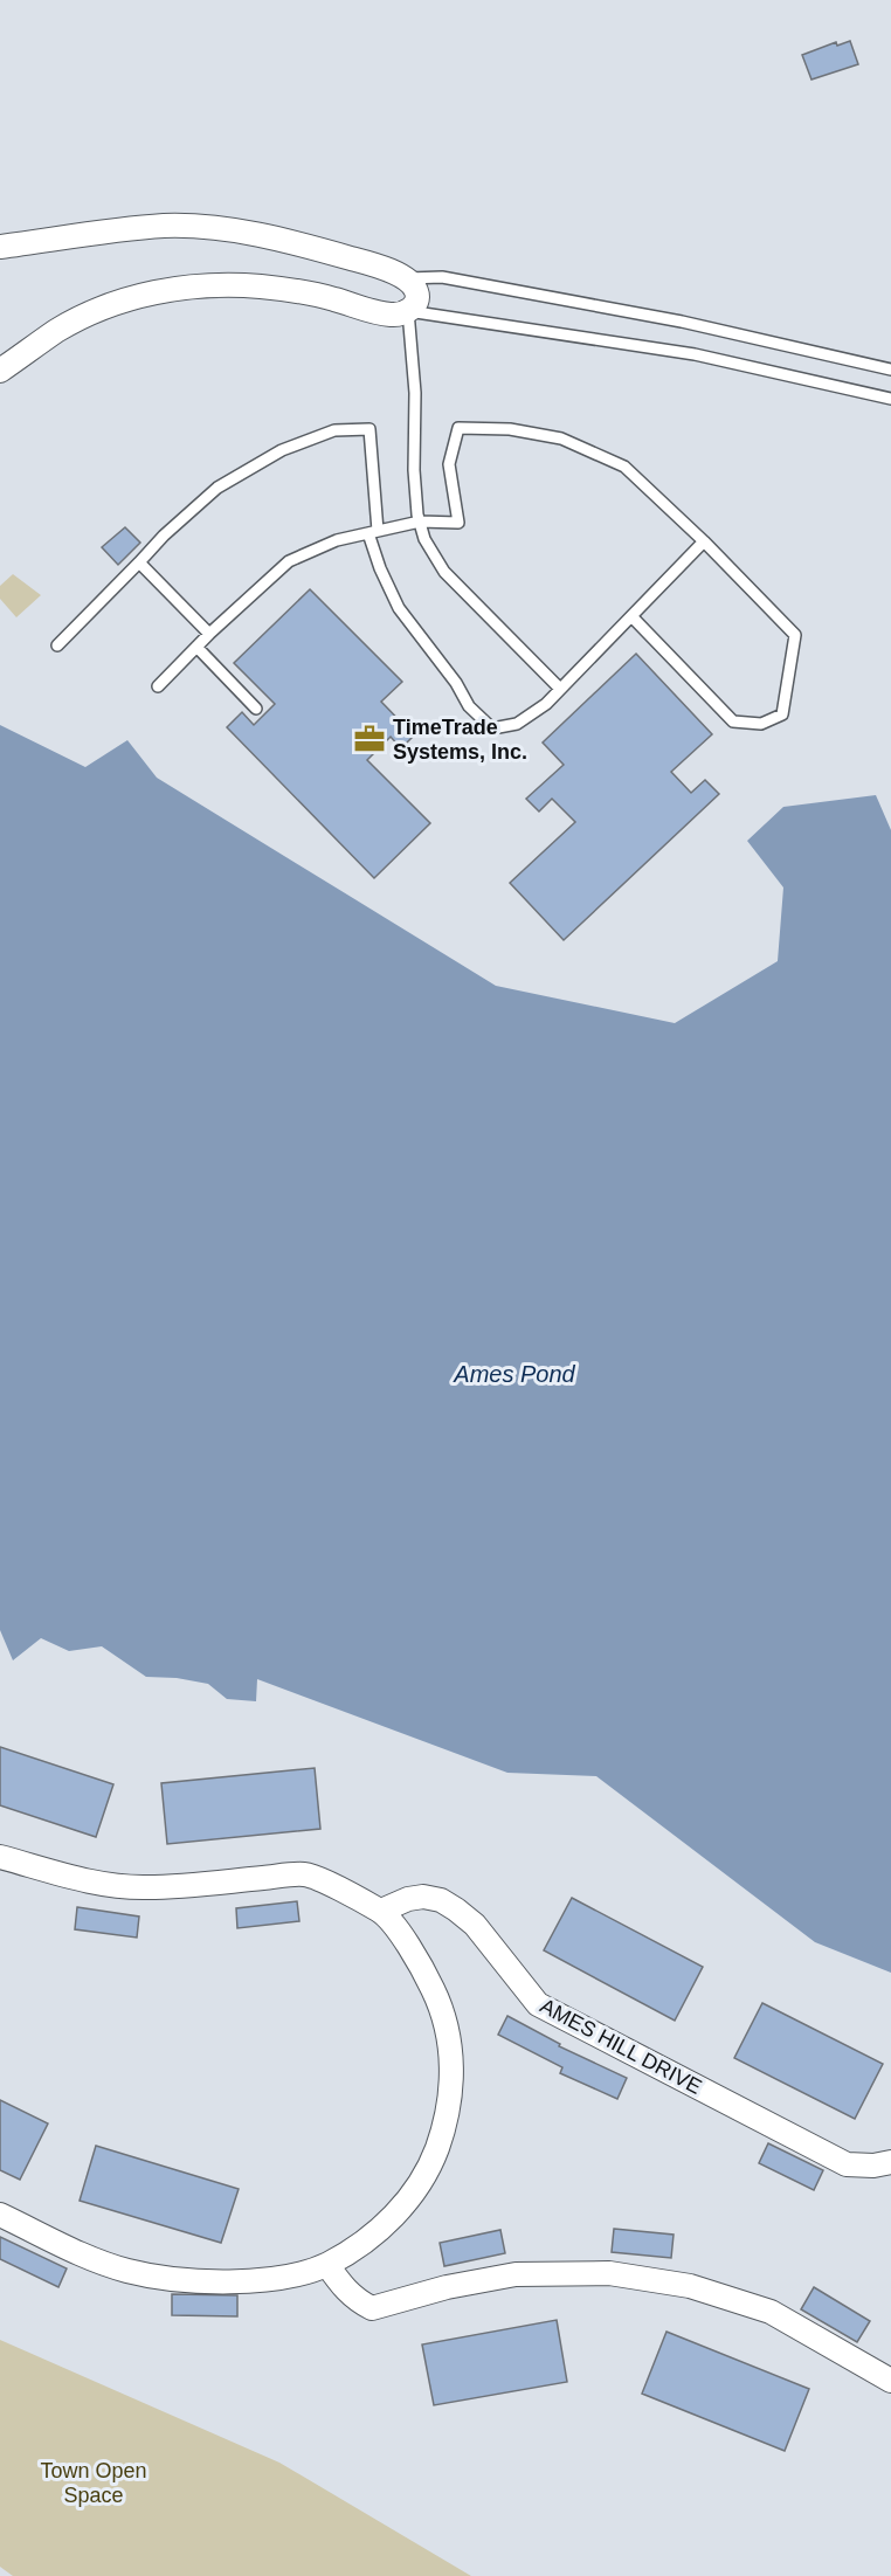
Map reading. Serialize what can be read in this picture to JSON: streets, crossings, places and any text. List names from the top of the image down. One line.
{"streets":{"street":["AMES HILL DRIVE"]},"water":["Ames Pond"],"parks":["Town Open Space"],"places":{"office":["TimeTrade Systems, Inc."]}}
